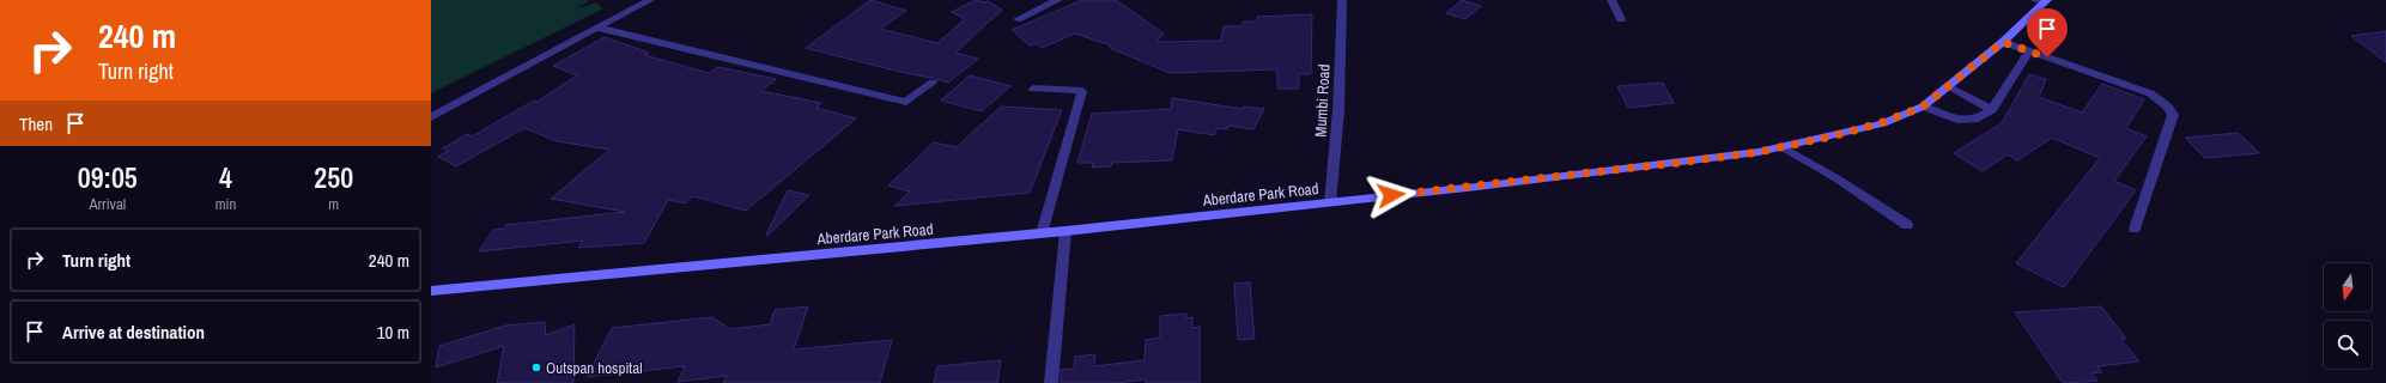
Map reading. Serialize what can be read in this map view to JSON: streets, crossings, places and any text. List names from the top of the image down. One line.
{"streets":{"street":["Mumbi Road","Aberdare Park Road"]},"crossings":[["Mumbi Road","Aberdare Park Road"]],"places":["Outspan hospital"],"north":"bottom","page":{"turn":["240 m","Turn right"],"then":"Then","eta":["09:05","Arrival","4","min","250","m"],"list":[{"name":"Turn right","value":"240 m"},{"name":"Arrive at destination","value":"10 m"}]}}
